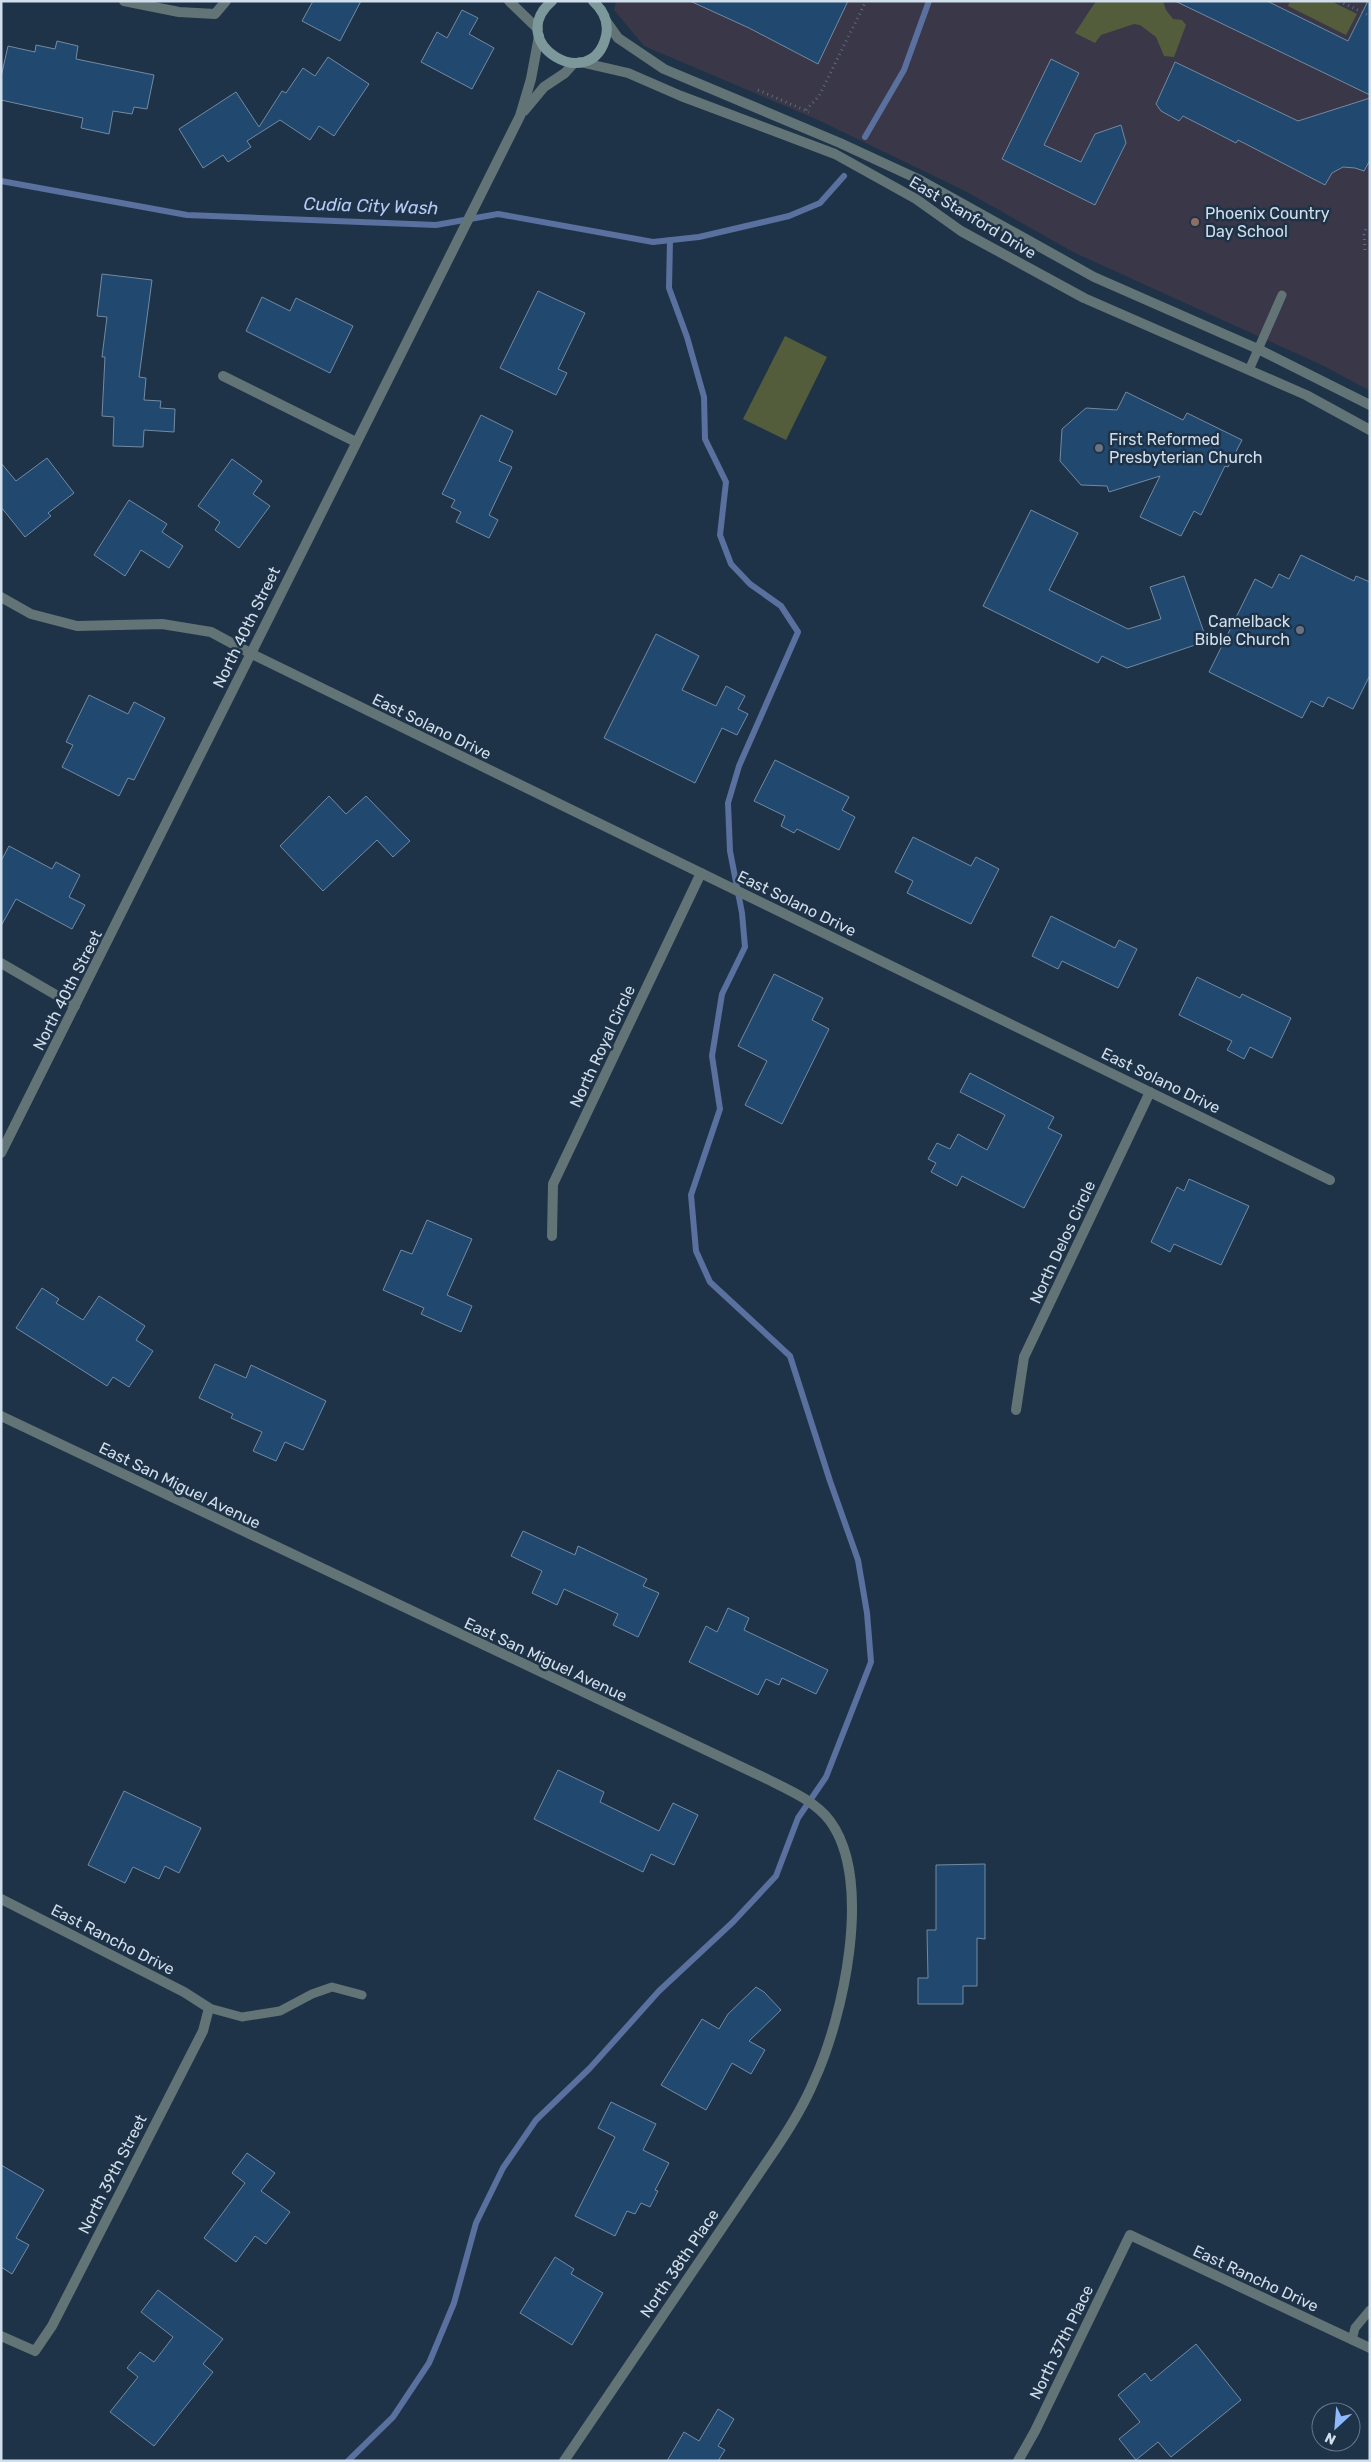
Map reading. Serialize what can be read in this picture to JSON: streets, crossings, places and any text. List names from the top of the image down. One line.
{"streets":{"street":["East Stanford Drive","North 40th Street","East Solano Drive","North Royal Circle","North Delos Circle","East San Miguel Avenue","East Rancho Drive","North 39th Street","North 38th Place","North 37th Place"]},"crossings":[["East Stanford Drive","North 40th Street"],["North 40th Street","East Solano Drive"],["East Solano Drive","North Royal Circle"],["East Solano Drive","North Delos Circle"],["East San Miguel Avenue","North 38th Place"],["East Rancho Drive","North 39th Street"],["East Rancho Drive","North 37th Place"]],"water":["Cudia City Wash"],"places":["Phoenix Country Day School","First Reformed Presbyterian Church","Camelback Bible Church"],"north":"bottom left"}
